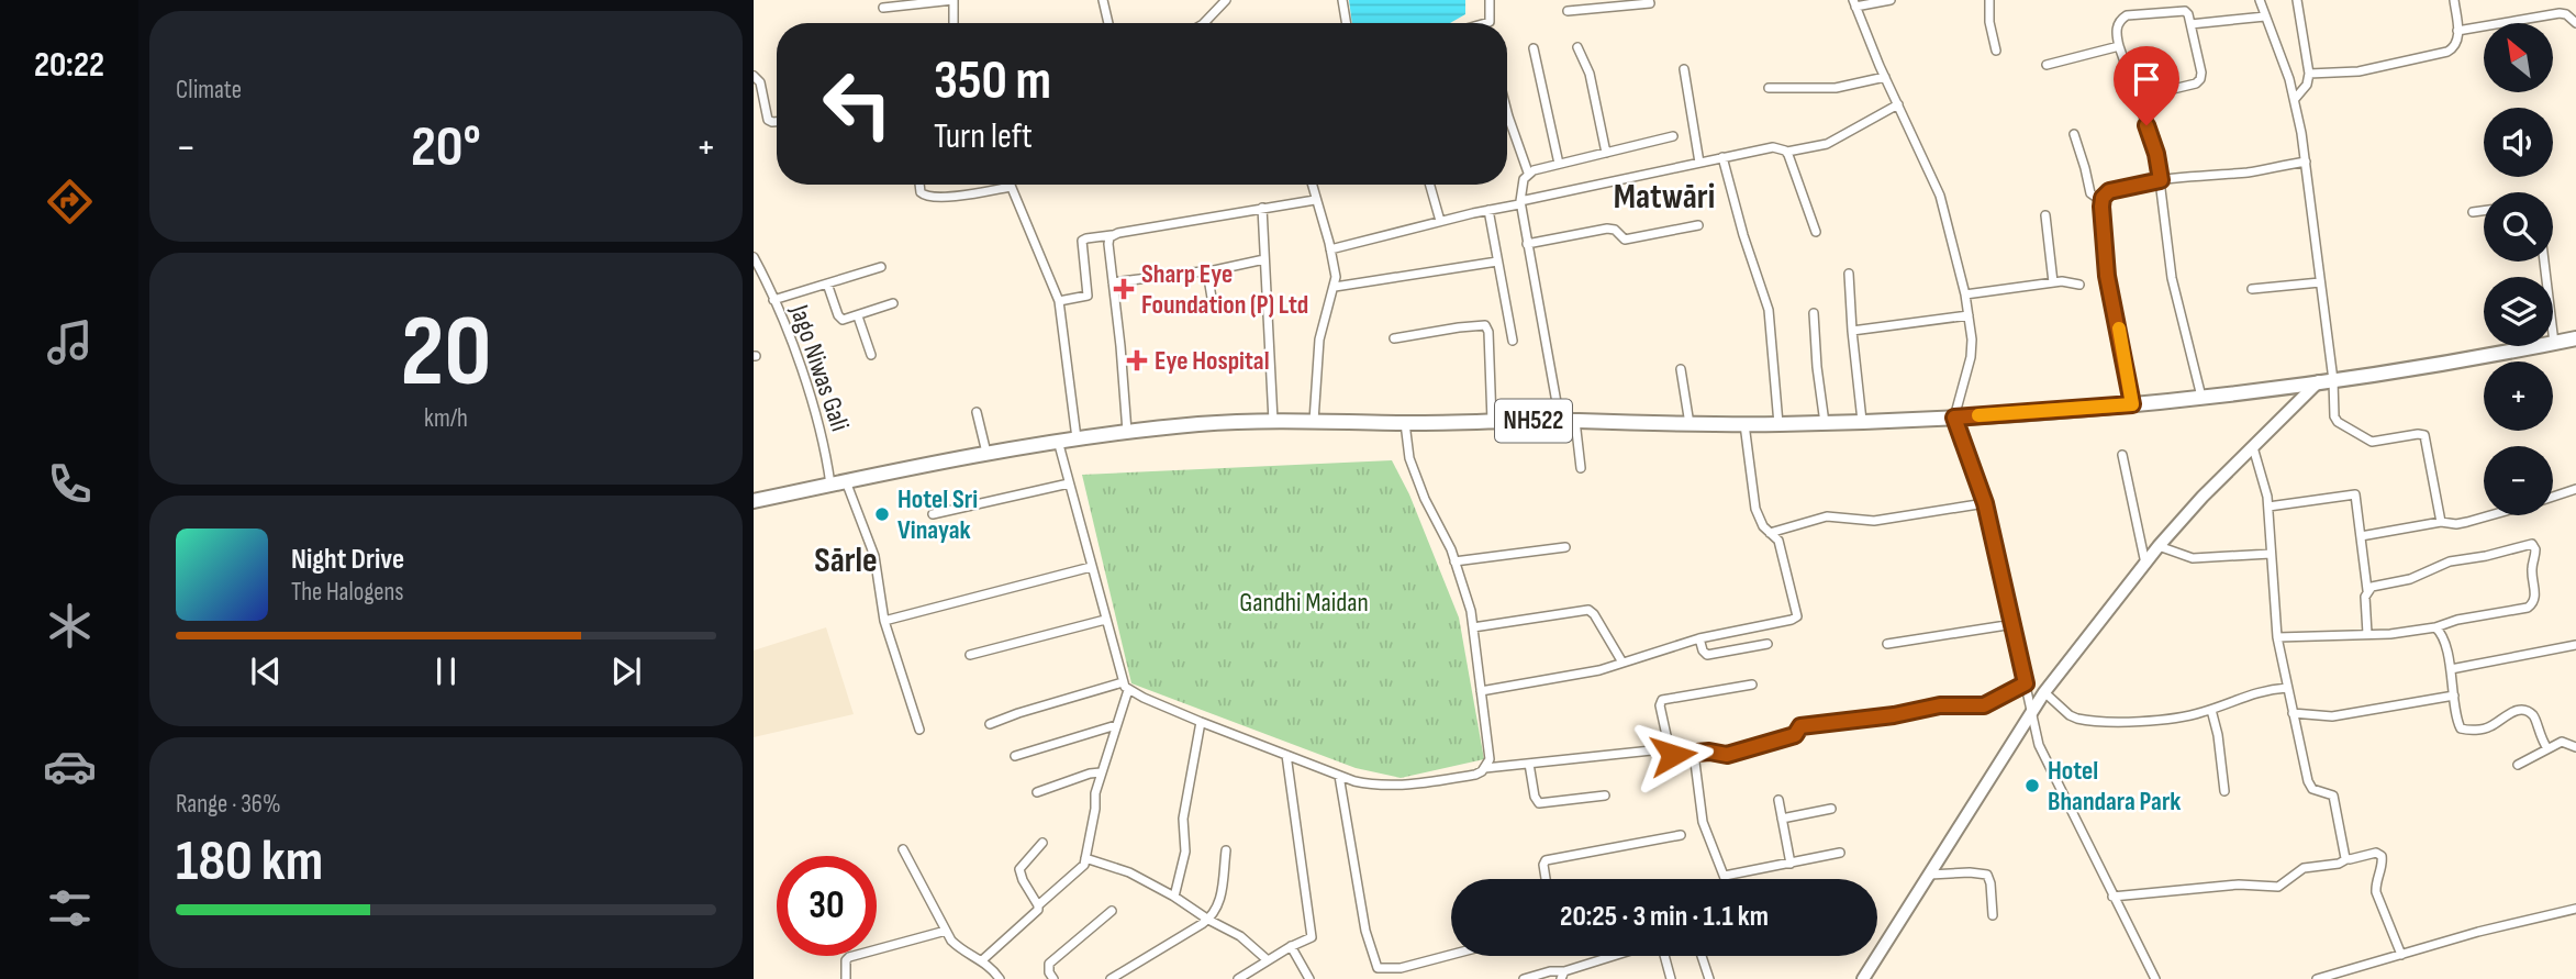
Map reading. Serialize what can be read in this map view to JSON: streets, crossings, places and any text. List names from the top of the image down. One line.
{"streets":{"highway":["NH522"],"street":["Jago Niwas Gali"]},"crossings":[["Jago Niwas Gali","NH522"]],"districts":["Matwāri","Sārle"],"parks":["Gandhi Maidan"],"places":{"health":["Sharp Eye Foundation (P) Ltd","Eye Hospital"],"other":["Hotel Sri Vinayak","Hotel Bhandara Park"]},"north":"top left","page":{"tabs":"20:22","tile":["Climate",["20","km/h"],["Range · 36%","180 km"]],"map_buttons":["+","−"],"turn":["350 m","Turn left"],"heat":["−","20°","+"],"song":["Night Drive","The Halogens"],"limit":"30","trip":"20:25 · 3 min · 1.1 km"}}
